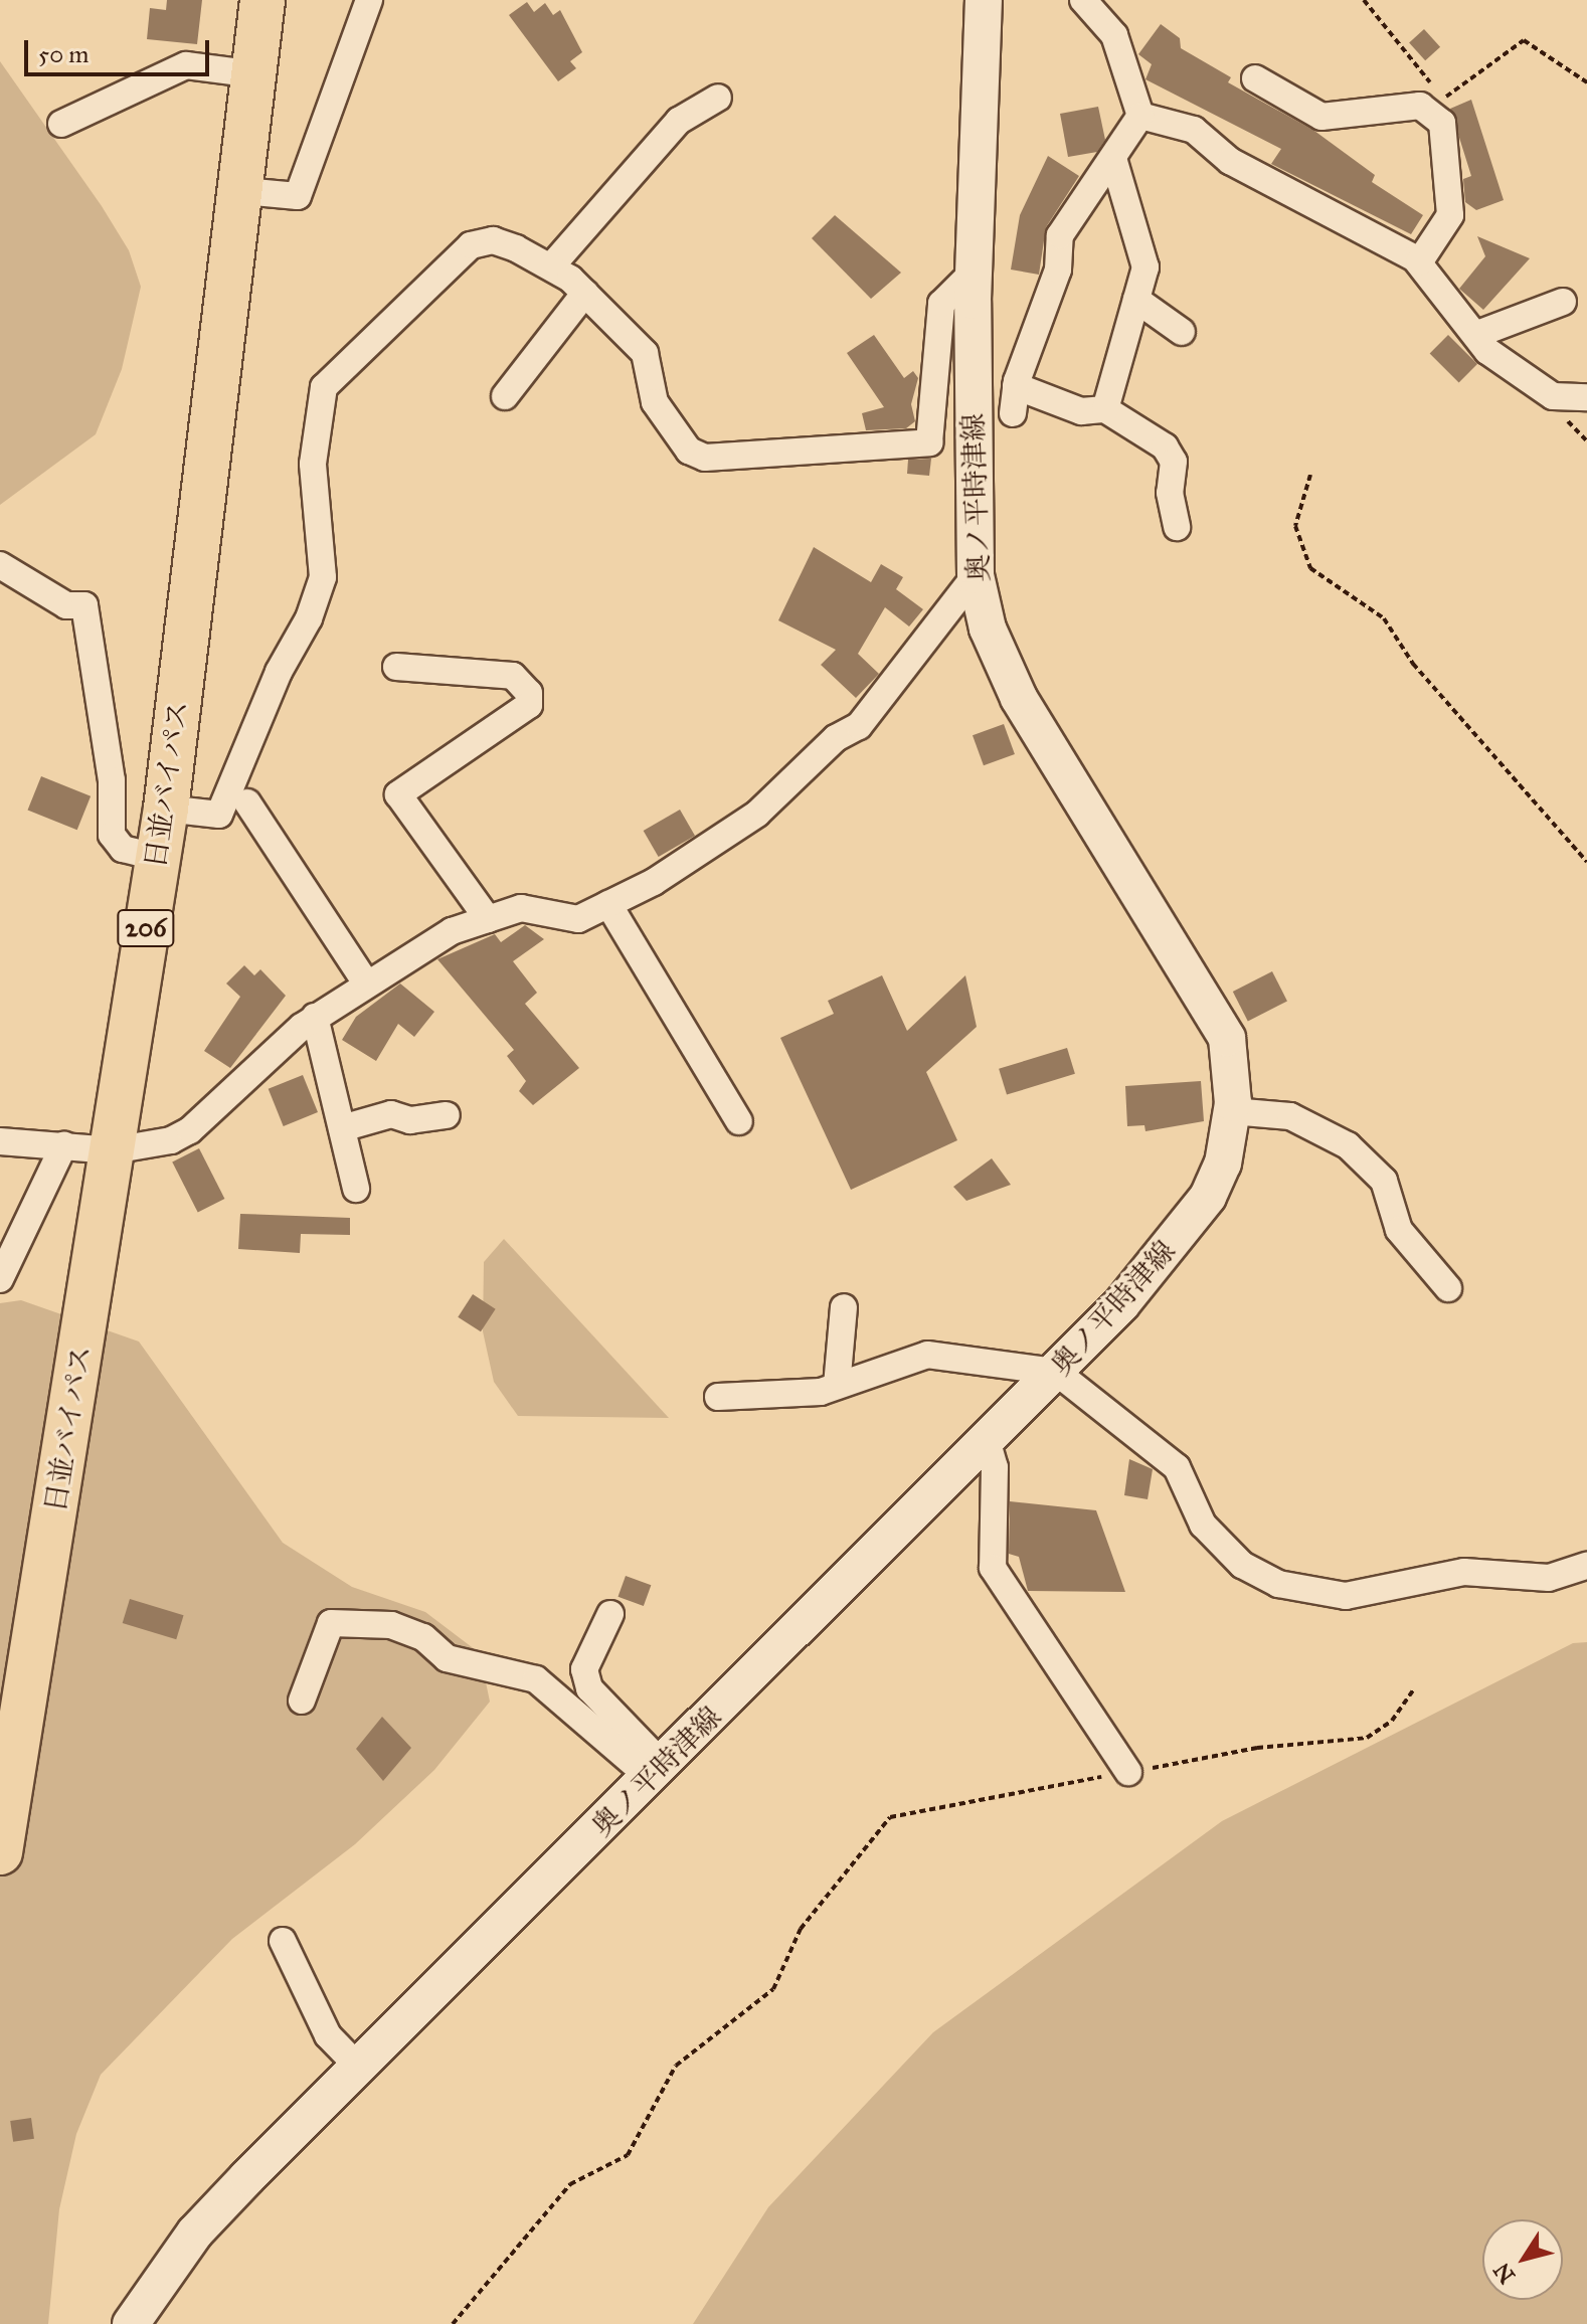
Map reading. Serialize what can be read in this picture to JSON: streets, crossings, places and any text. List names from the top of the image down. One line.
{"streets":{"highway":["日並バイパス","206"],"main road":["奥ノ平時津線"]},"scale_bar":"50 m","north":"bottom left"}
